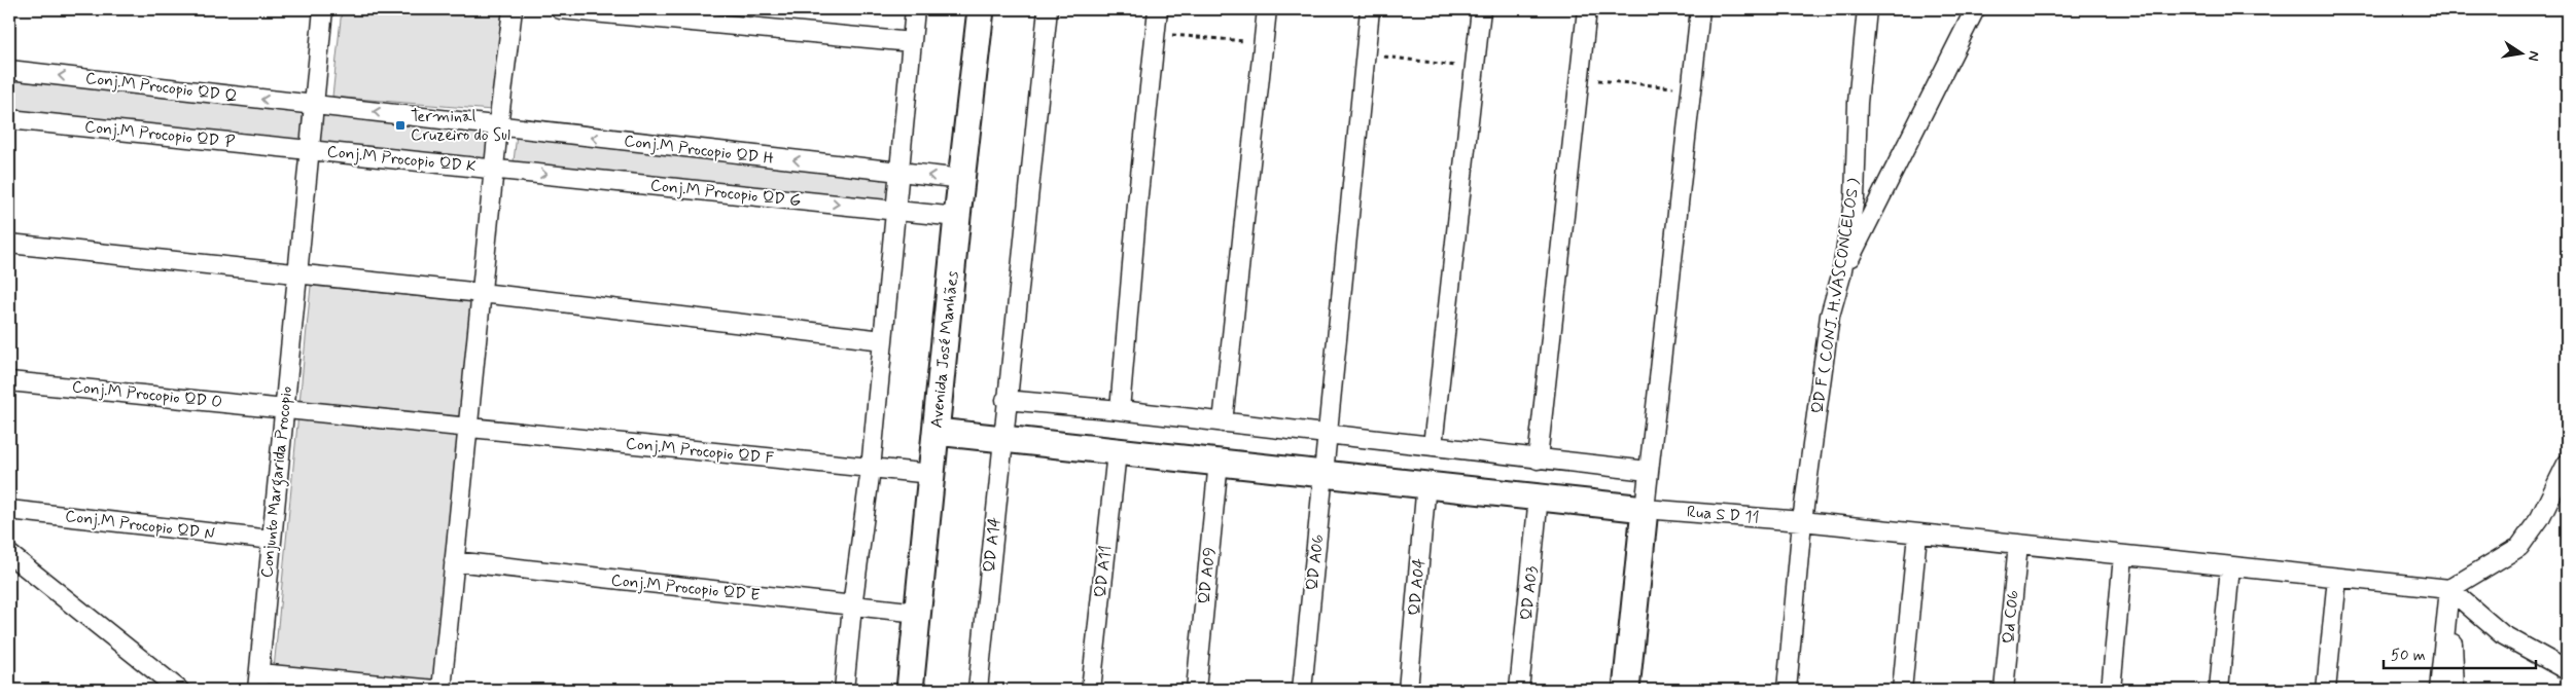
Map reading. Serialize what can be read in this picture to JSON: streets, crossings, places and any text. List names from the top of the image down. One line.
{"streets":{"street":["Conj.M Procopio QD Q","Conj.M Procopio QD P","Conj.M Procopio QD H","Conj.M Procopio QD K","Conj.M Procopio QD G","QD F ( CONJ. H.VASCONCELOS )","Avenida José Manhães","Conj.M Procopio QD O","Conj.M Procopio QD F","Conjunto Margarida Procopio","Rua S D 11","Conj.M Procopio QD N","QD A14","QD A06","QD A11","QD A09","QD A04","Conj.M Procopio QD E","QD A03","Qd C06"]},"crossings":[["Conj.M Procopio QD Q","Conj.M Procopio QD H"],["Conj.M Procopio QD Q","Conjunto Margarida Procopio"],["Conj.M Procopio QD P","Conj.M Procopio QD K"],["Conj.M Procopio QD P","Conjunto Margarida Procopio"],["Conj.M Procopio QD H","Avenida José Manhães"],["Conj.M Procopio QD K","Conj.M Procopio QD G"],["Conj.M Procopio QD K","Conjunto Margarida Procopio"],["Conj.M Procopio QD G","Avenida José Manhães"],["QD F ( CONJ. H.VASCONCELOS )","Rua S D 11"],["Avenida José Manhães","Conj.M Procopio QD F"],["Avenida José Manhães","Conj.M Procopio QD E"],["Conj.M Procopio QD O","Conj.M Procopio QD F"],["Conj.M Procopio QD O","Conjunto Margarida Procopio"],["Conjunto Margarida Procopio","Conj.M Procopio QD N"],["Rua S D 11","Qd C06"]],"one_way":["Conj.M Procopio QD Q"],"places":{"transit":["Terminal Cruzeiro do Sul"]},"scale_bar":"50 m","north":"right"}
